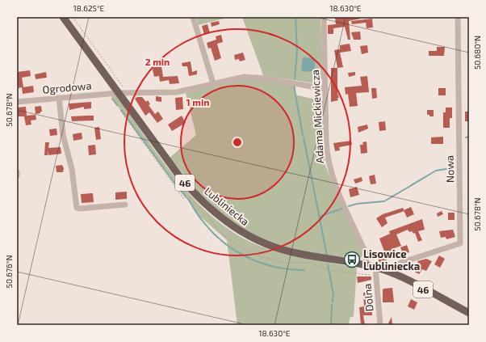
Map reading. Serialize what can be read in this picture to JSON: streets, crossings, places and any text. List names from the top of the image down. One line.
{"streets":{"main road":["46","Lubliniecka"],"street":["Ogrodowa","Adama Mickiewicza","Nowa","Dolna"]},"crossings":[["Ogrodowa","Adama Mickiewicza"],["Ogrodowa","Lubliniecka"],["Adama Mickiewicza","Lubliniecka"],["Nowa","Lubliniecka"],["Lubliniecka","Dolna"]],"places":{"bus stop":["Lisowice Lubliniecka"]},"coordinates":["18.625°E","18.630°E","50.680°N","50.678°N","50.676°N"],"rings":["2 min","1 min"]}
